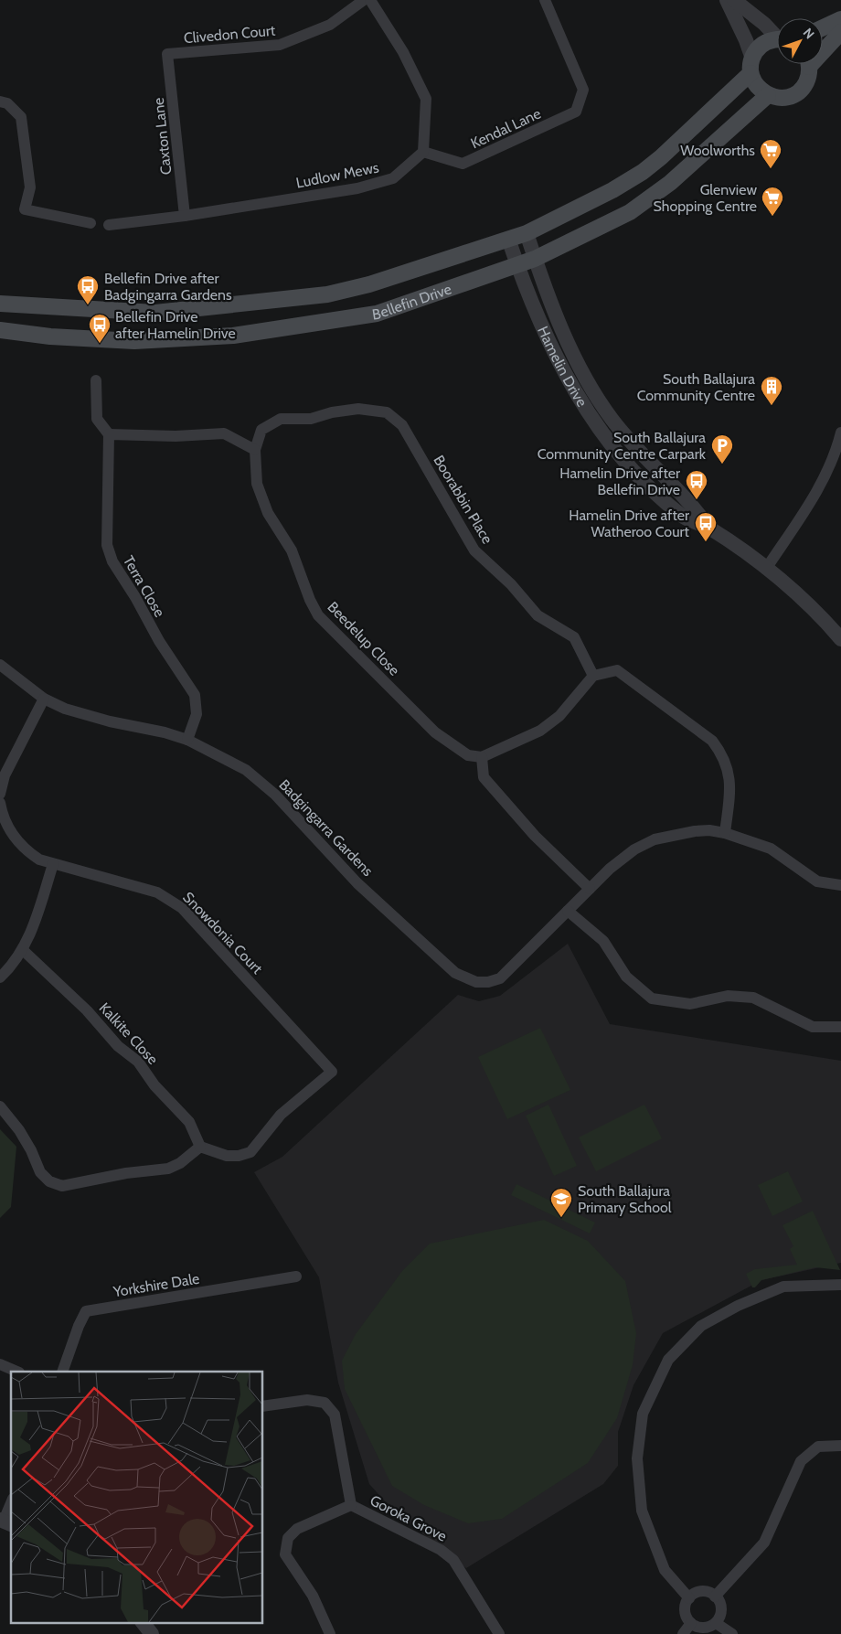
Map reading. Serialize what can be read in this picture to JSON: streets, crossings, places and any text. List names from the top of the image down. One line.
{"streets":{"main road":["Bellefin Drive"],"street":["Clivedon Court","Kendal Lane","Caxton Lane","Ludlow Mews","Hamelin Drive","Boorabbin Place","Terra Close","Beedelup Close","Badgingarra Gardens","Snowdonia Court","Kalkite Close","Yorkshire Dale","Goroka Grove"]},"crossings":[["Clivedon Court","Caxton Lane"],["Kendal Lane","Ludlow Mews"],["Caxton Lane","Ludlow Mews"],["Bellefin Drive","Hamelin Drive"],["Boorabbin Place","Beedelup Close"],["Terra Close","Badgingarra Gardens"],["Snowdonia Court","Kalkite Close"]],"places":{"supermarket":["Woolworths","Glenview Shopping Centre"],"bus stop":["Bellefin Drive after Badgingarra Gardens","Bellefin Drive after Hamelin Drive","Hamelin Drive after Bellefin Drive","Hamelin Drive after Watheroo Court"],"building":["South Ballajura Community Centre"],"parking":["South Ballajura Community Centre Carpark"],"school or university":["South Ballajura Primary School"]},"north":"top right"}
